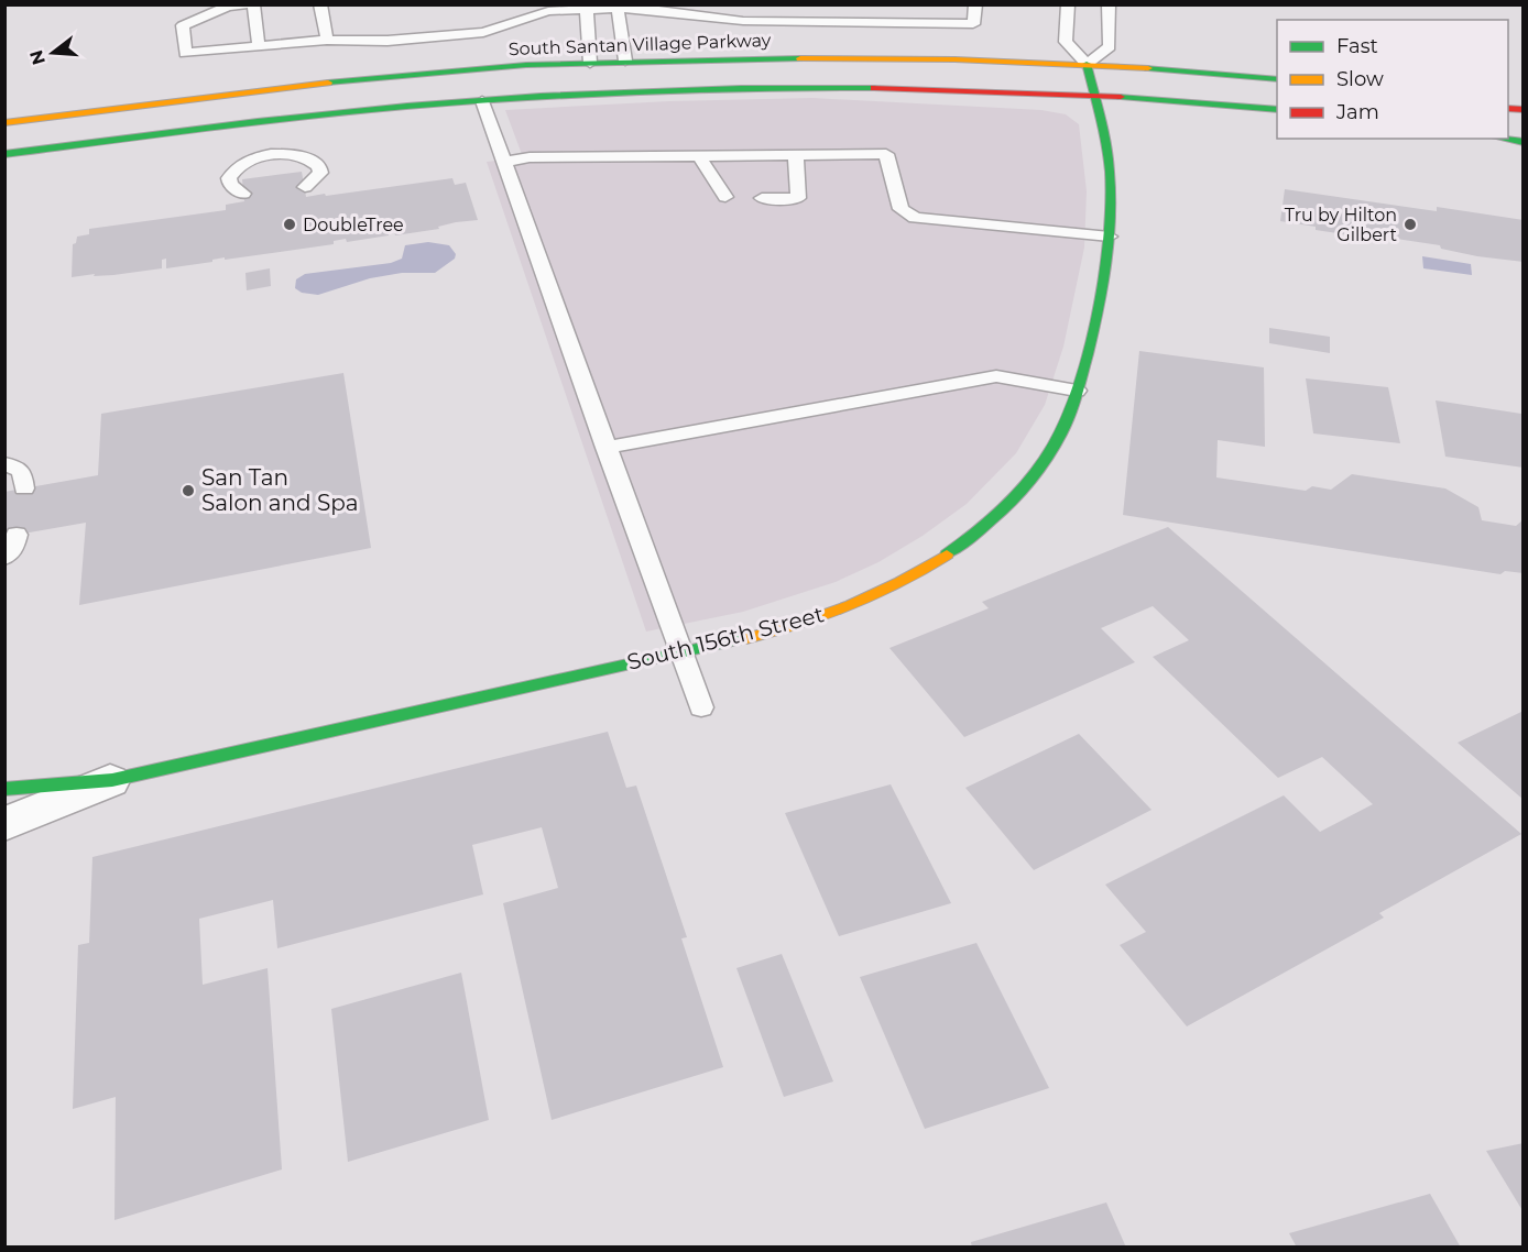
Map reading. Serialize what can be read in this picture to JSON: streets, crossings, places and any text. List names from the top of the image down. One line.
{"streets":{"main road":["South Santan Village Parkway","South 156th Street"]},"crossings":[["South Santan Village Parkway","South 156th Street"]],"places":["DoubleTree","Tru by Hilton Gilbert","San Tan Salon and Spa"],"legend":["Fast","Slow","Jam"],"north":"left"}
